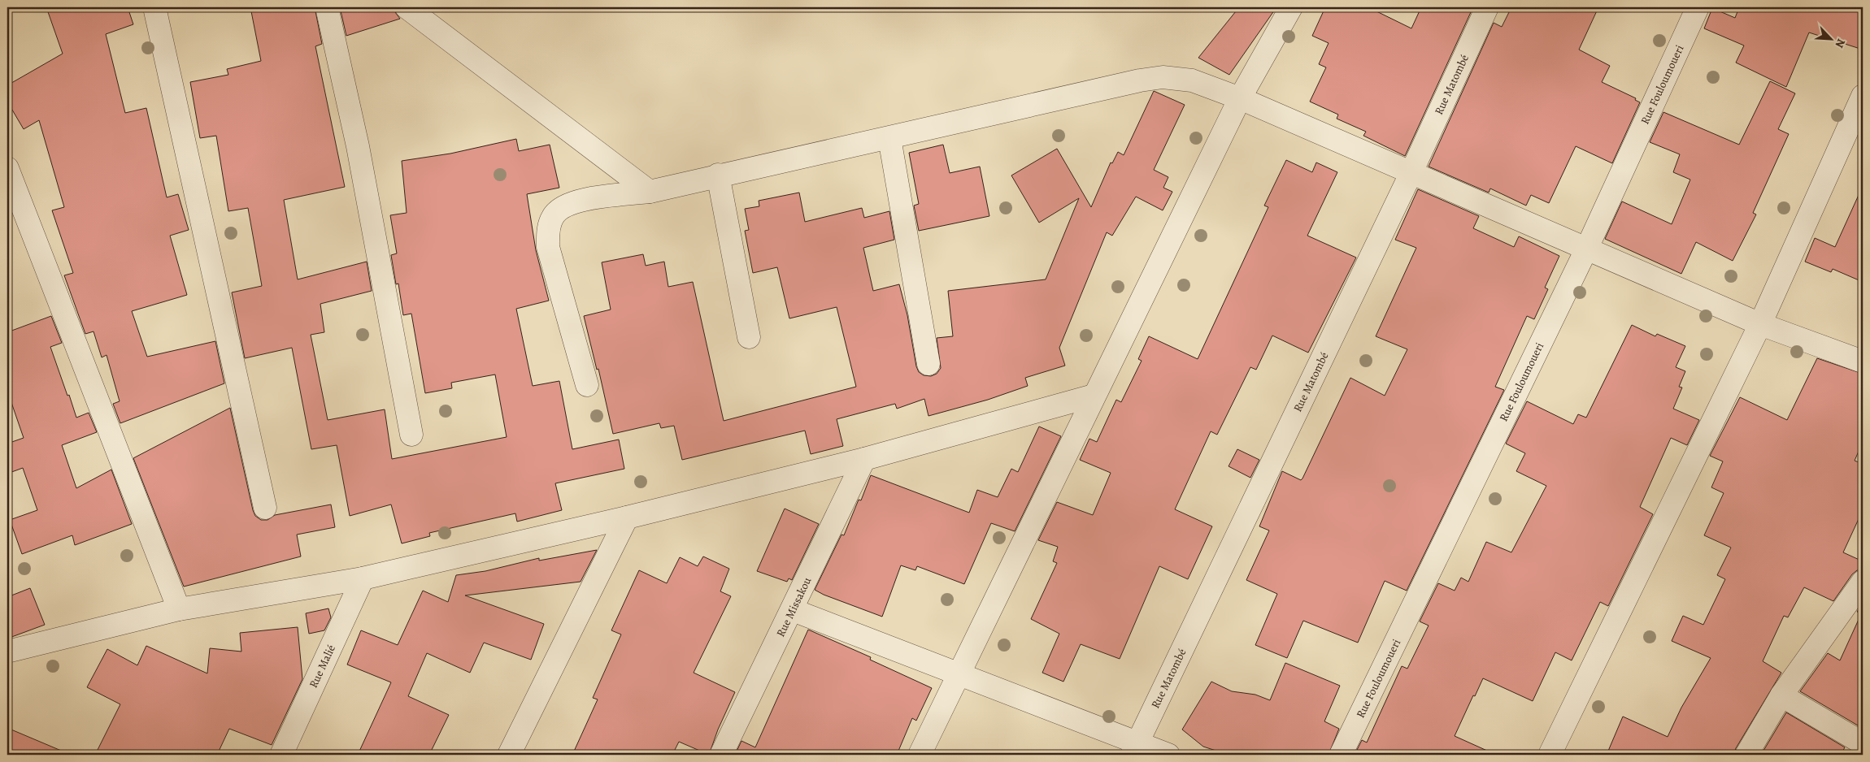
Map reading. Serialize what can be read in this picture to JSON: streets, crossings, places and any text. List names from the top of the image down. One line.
{"streets":{"street":["Rue Matombé","Rue Fouloumoueri","Rue Missakou","Rue Malié"]},"north":"bottom right"}
